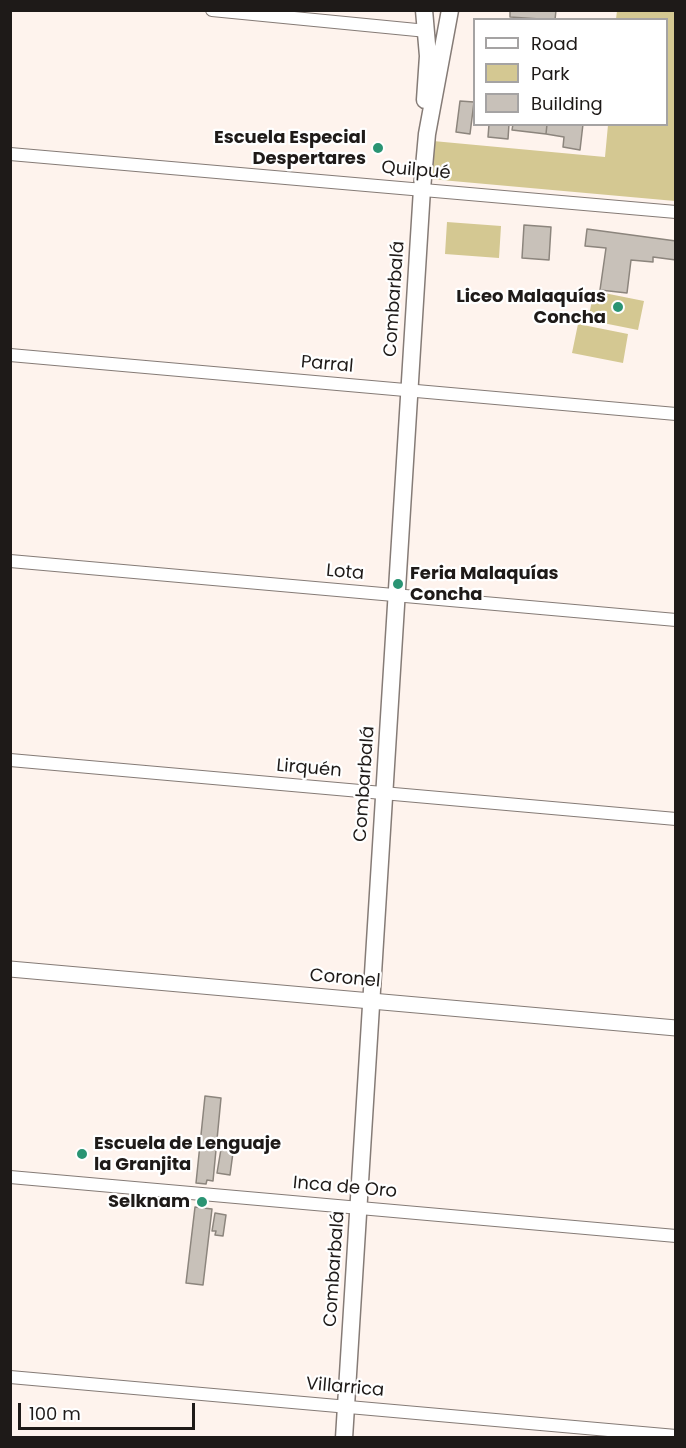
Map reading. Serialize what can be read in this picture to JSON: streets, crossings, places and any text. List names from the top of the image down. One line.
{"streets":{"main road":["Combarbalá"],"street":["Quilpué","Parral","Lota","Lirquén","Coronel","Inca de Oro","Villarrica"]},"crossings":[["Quilpué","Combarbalá"],["Combarbalá","Parral"],["Combarbalá","Lota"],["Combarbalá","Lirquén"],["Combarbalá","Coronel"],["Combarbalá","Inca de Oro"],["Combarbalá","Villarrica"]],"places":["Escuela Especial Despertares","Liceo Malaquías Concha","Feria Malaquías Concha","Escuela de Lenguaje la Granjita","Selknam"],"legend":["Road","Park","Building"],"scale_bar":"100 m"}
